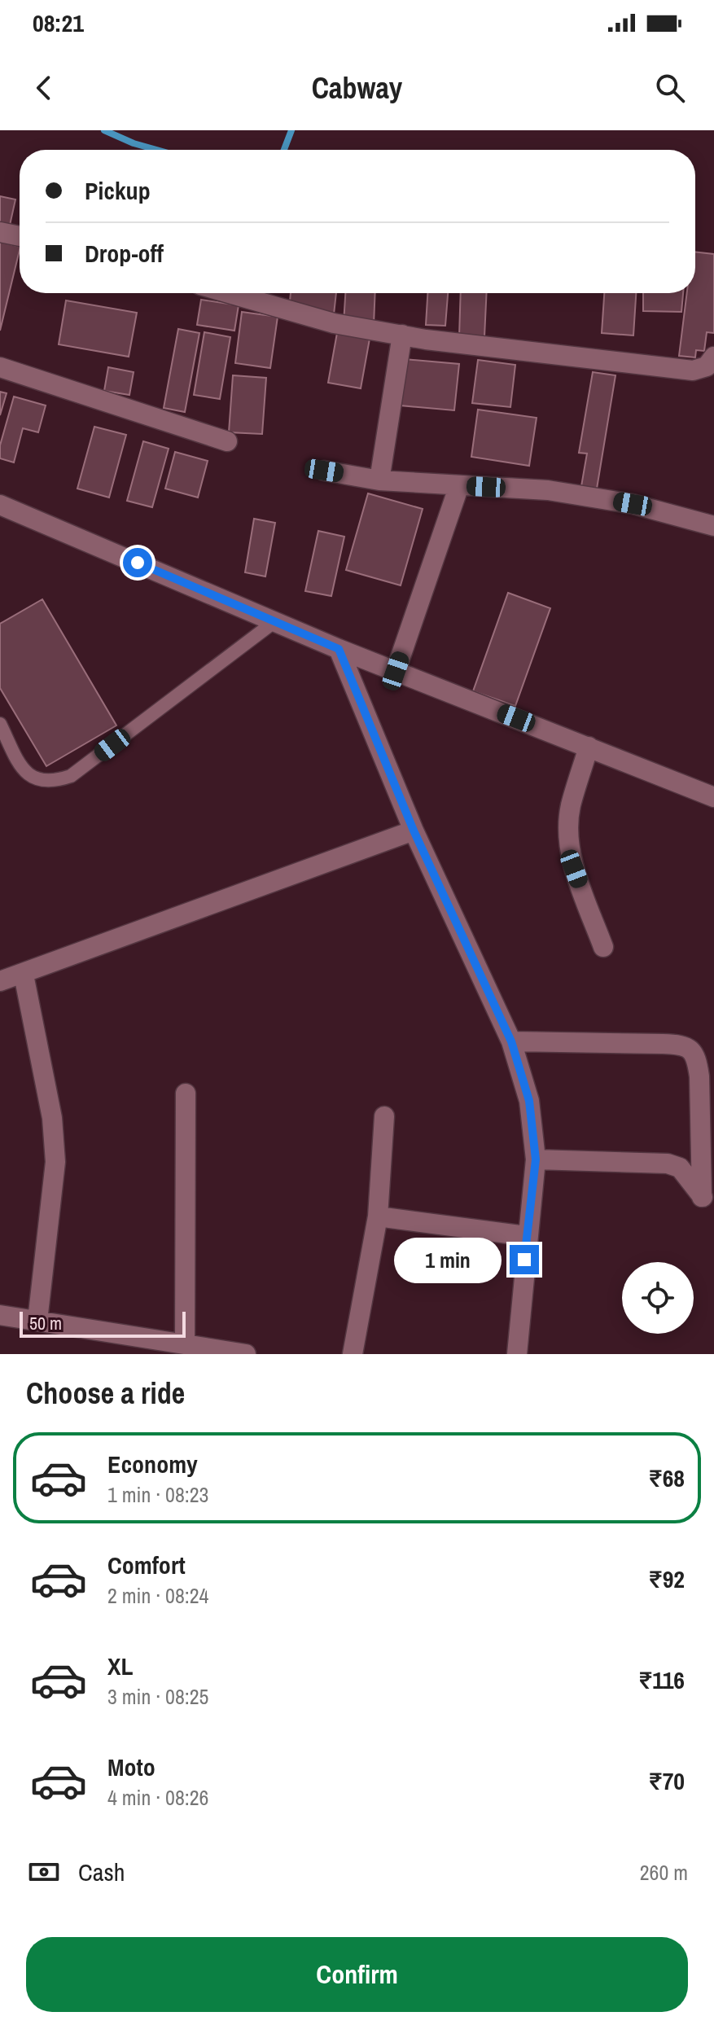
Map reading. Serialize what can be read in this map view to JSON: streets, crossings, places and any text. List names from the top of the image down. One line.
{"scale_bar":"50 m","page":{"status":"08:21","header":"Cabway","banner":["Pickup","Drop-off"],"bubble":"1 min","scale":"50 m","heading":"Choose a ride","list":[{"name":"Economy","note":"1 min · 08:23","value":"₹68"},{"name":"Comfort","note":"2 min · 08:24","value":"₹92"},{"name":"XL","note":"3 min · 08:25","value":"₹116"},{"name":"Moto","note":"4 min · 08:26","value":"₹70"}],"pay":["Cash","260 m"],"buttons":"Confirm"}}
